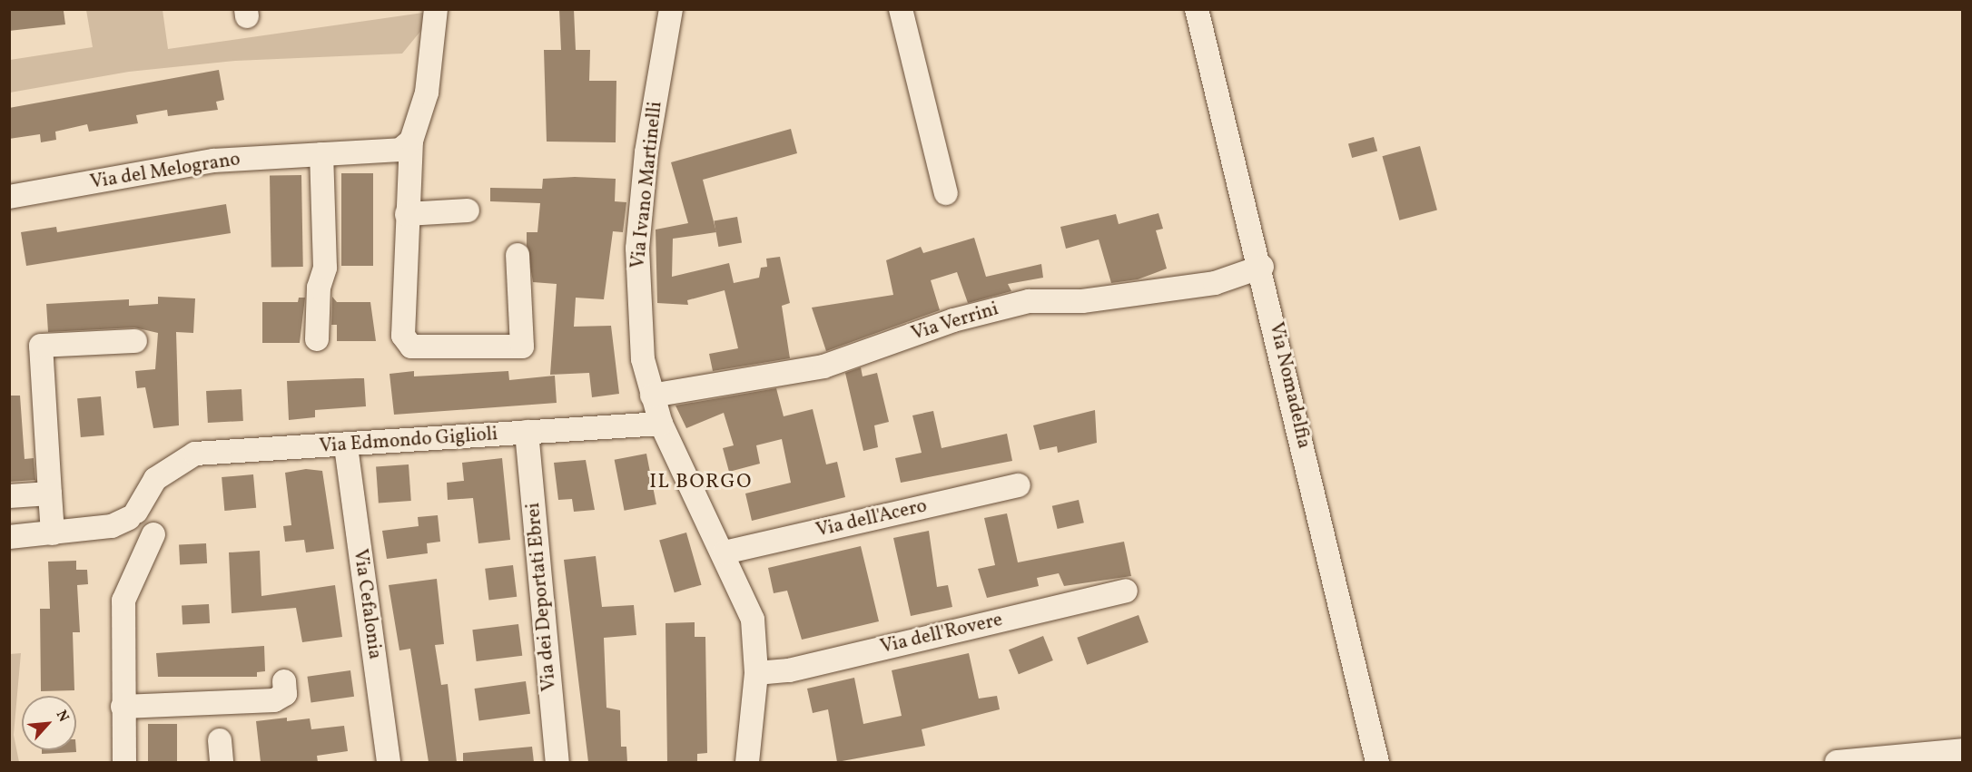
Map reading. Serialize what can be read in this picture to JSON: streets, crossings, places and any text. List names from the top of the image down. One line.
{"streets":{"street":["Via del Melograno","Via Ivano Martinelli","Via Verrini","Via Nomadelfia","Via Edmondo Giglioli","Via dell'Acero","Via dei Deportati Ebrei","Via Cefalonia","Via dell'Rovere"]},"crossings":[["Via Ivano Martinelli","Via Verrini"],["Via Ivano Martinelli","Via Edmondo Giglioli"],["Via Ivano Martinelli","Via dell'Acero"],["Via Ivano Martinelli","Via dell'Rovere"],["Via Verrini","Via Nomadelfia"],["Via Edmondo Giglioli","Via dei Deportati Ebrei"],["Via Edmondo Giglioli","Via Cefalonia"]],"districts":["IL BORGO"],"north":"top right"}
